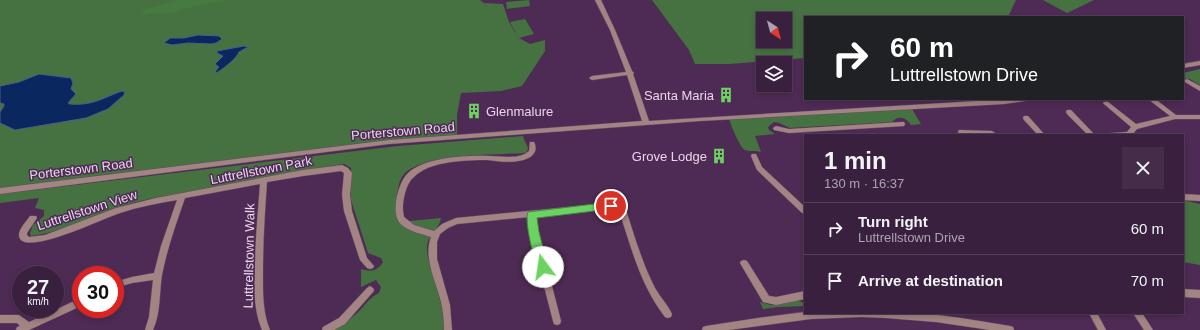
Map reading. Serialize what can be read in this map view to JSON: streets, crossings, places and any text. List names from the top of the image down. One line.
{"streets":{"street":["Porterstown Road","Luttrellstown Park","Luttrellstown View","Luttrellstown Walk"]},"crossings":[["Luttrellstown Park","Luttrellstown View"],["Luttrellstown Park","Luttrellstown Walk"]],"places":{"building":["Santa Maria","Glenmalure","Grove Lodge"]},"north":"bottom right","page":{"turn":["60 m","Luttrellstown Drive"],"heading":["1 min","130 m · 16:37"],"list":[{"name":"Turn right","note":"Luttrellstown Drive","value":"60 m"},{"name":"Arrive at destination","value":"70 m"}],"speed":"27 km/h","limit":"30"}}
